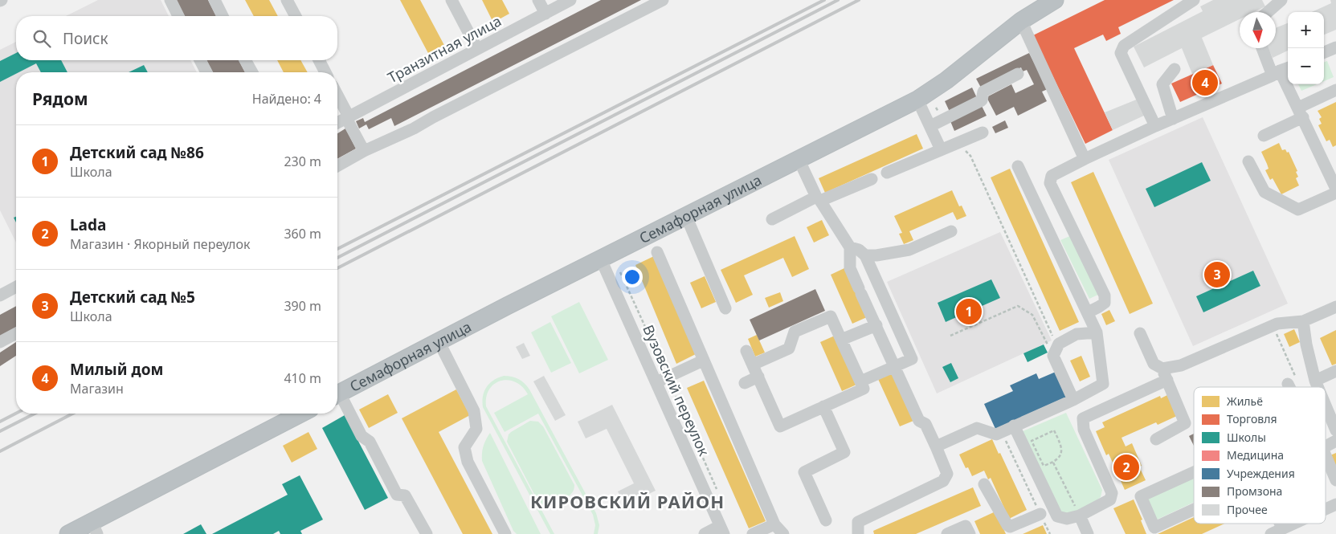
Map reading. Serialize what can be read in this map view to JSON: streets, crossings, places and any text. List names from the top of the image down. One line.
{"streets":{"highway":["Семафорная улица"],"street":["Транзитная улица","Вузовский переулок"]},"crossings":[["Семафорная улица","Вузовский переулок"]],"districts":["КИРОВСКИЙ РАЙОН"],"legend":["Жильё","Торговля","Школы","Медицина","Учреждения","Промзона","Прочее"],"north":"bottom","page":{"map_buttons":["+","−"],"search":"Поиск","pins":["4","3","1","2"],"heading":["Рядом","Найдено: 4"],"list":[{"mark":"1","name":"Детский сад №86","note":"Школа","value":"230 m"},{"mark":"2","name":"Lada","note":"Магазин · Якорный переулок","value":"360 m"},{"mark":"3","name":"Детский сад №5","note":"Школа","value":"390 m"},{"mark":"4","name":"Милый дом","note":"Магазин","value":"410 m"}]}}
